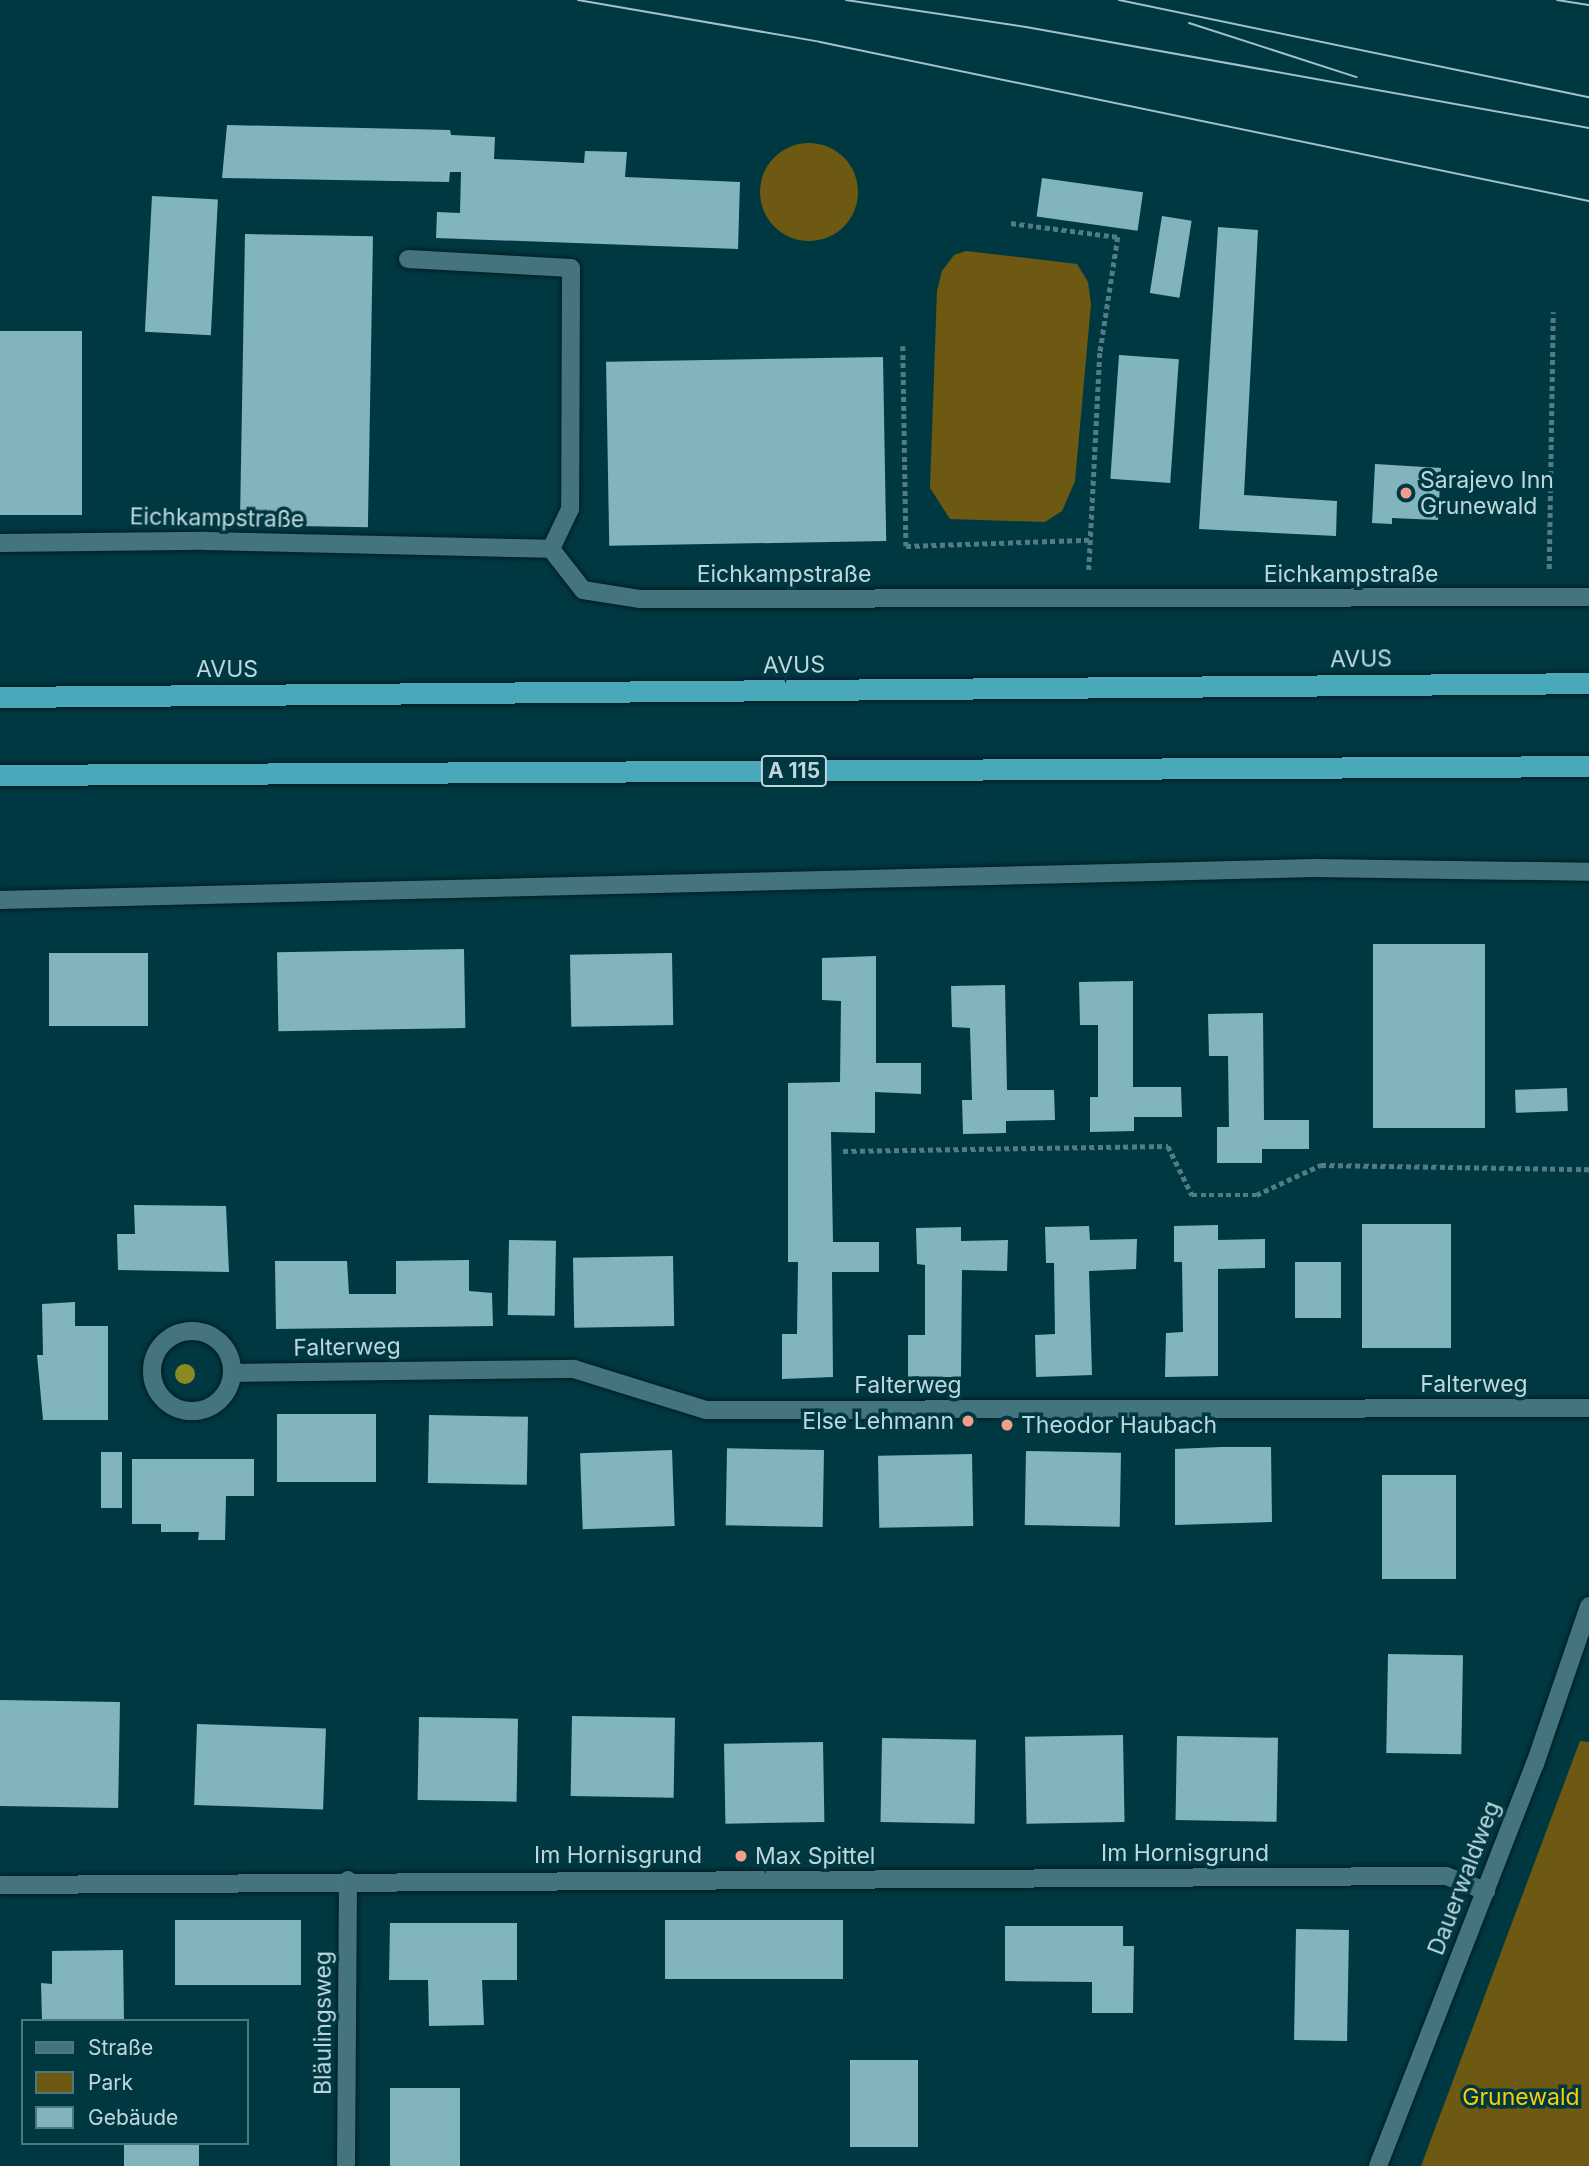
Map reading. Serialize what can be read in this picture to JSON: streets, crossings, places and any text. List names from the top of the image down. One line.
{"streets":{"highway":["AVUS","A 115"],"street":["Eichkampstraße","Falterweg","Im Hornisgrund","Dauerwaldweg","Bläulingsweg"]},"crossings":[["Im Hornisgrund","Dauerwaldweg"],["Im Hornisgrund","Bläulingsweg"]],"parks":["Grunewald"],"places":["Sarajevo Inn Grunewald","Else Lehmann","Theodor Haubach","Max Spittel"],"legend":["Straße","Park","Gebäude"]}
